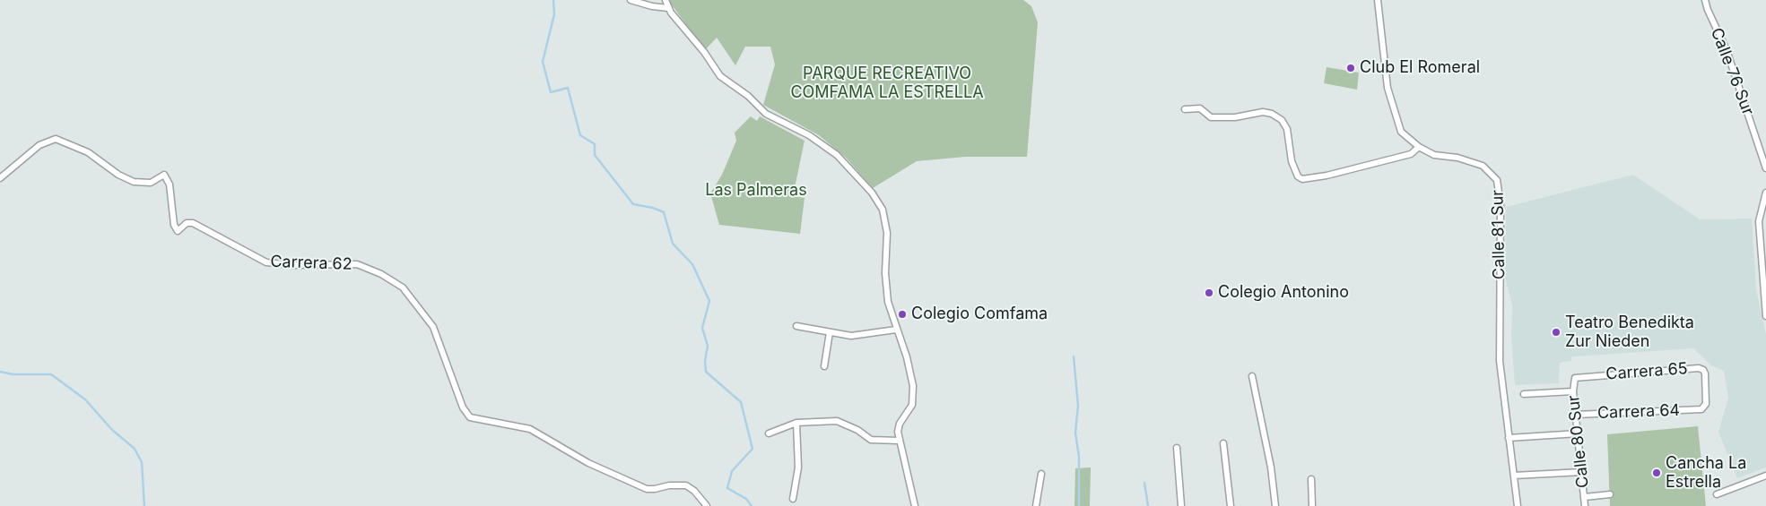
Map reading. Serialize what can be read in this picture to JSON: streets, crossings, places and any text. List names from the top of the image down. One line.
{"streets":{"street":["Calle 76 Sur","Calle 81 Sur","Carrera 62","Carrera 65","Carrera 64","Calle 80 Sur"]},"crossings":[["Calle 81 Sur","Carrera 64"],["Carrera 65","Carrera 64"],["Carrera 65","Calle 80 Sur"],["Carrera 64","Calle 80 Sur"]],"parks":["PARQUE RECREATIVO COMFAMA LA ESTRELLA","Las Palmeras"],"places":["Club El Romeral","Colegio Antonino","Colegio Comfama","Teatro Benedikta Zur Nieden","Cancha La Estrella"]}
